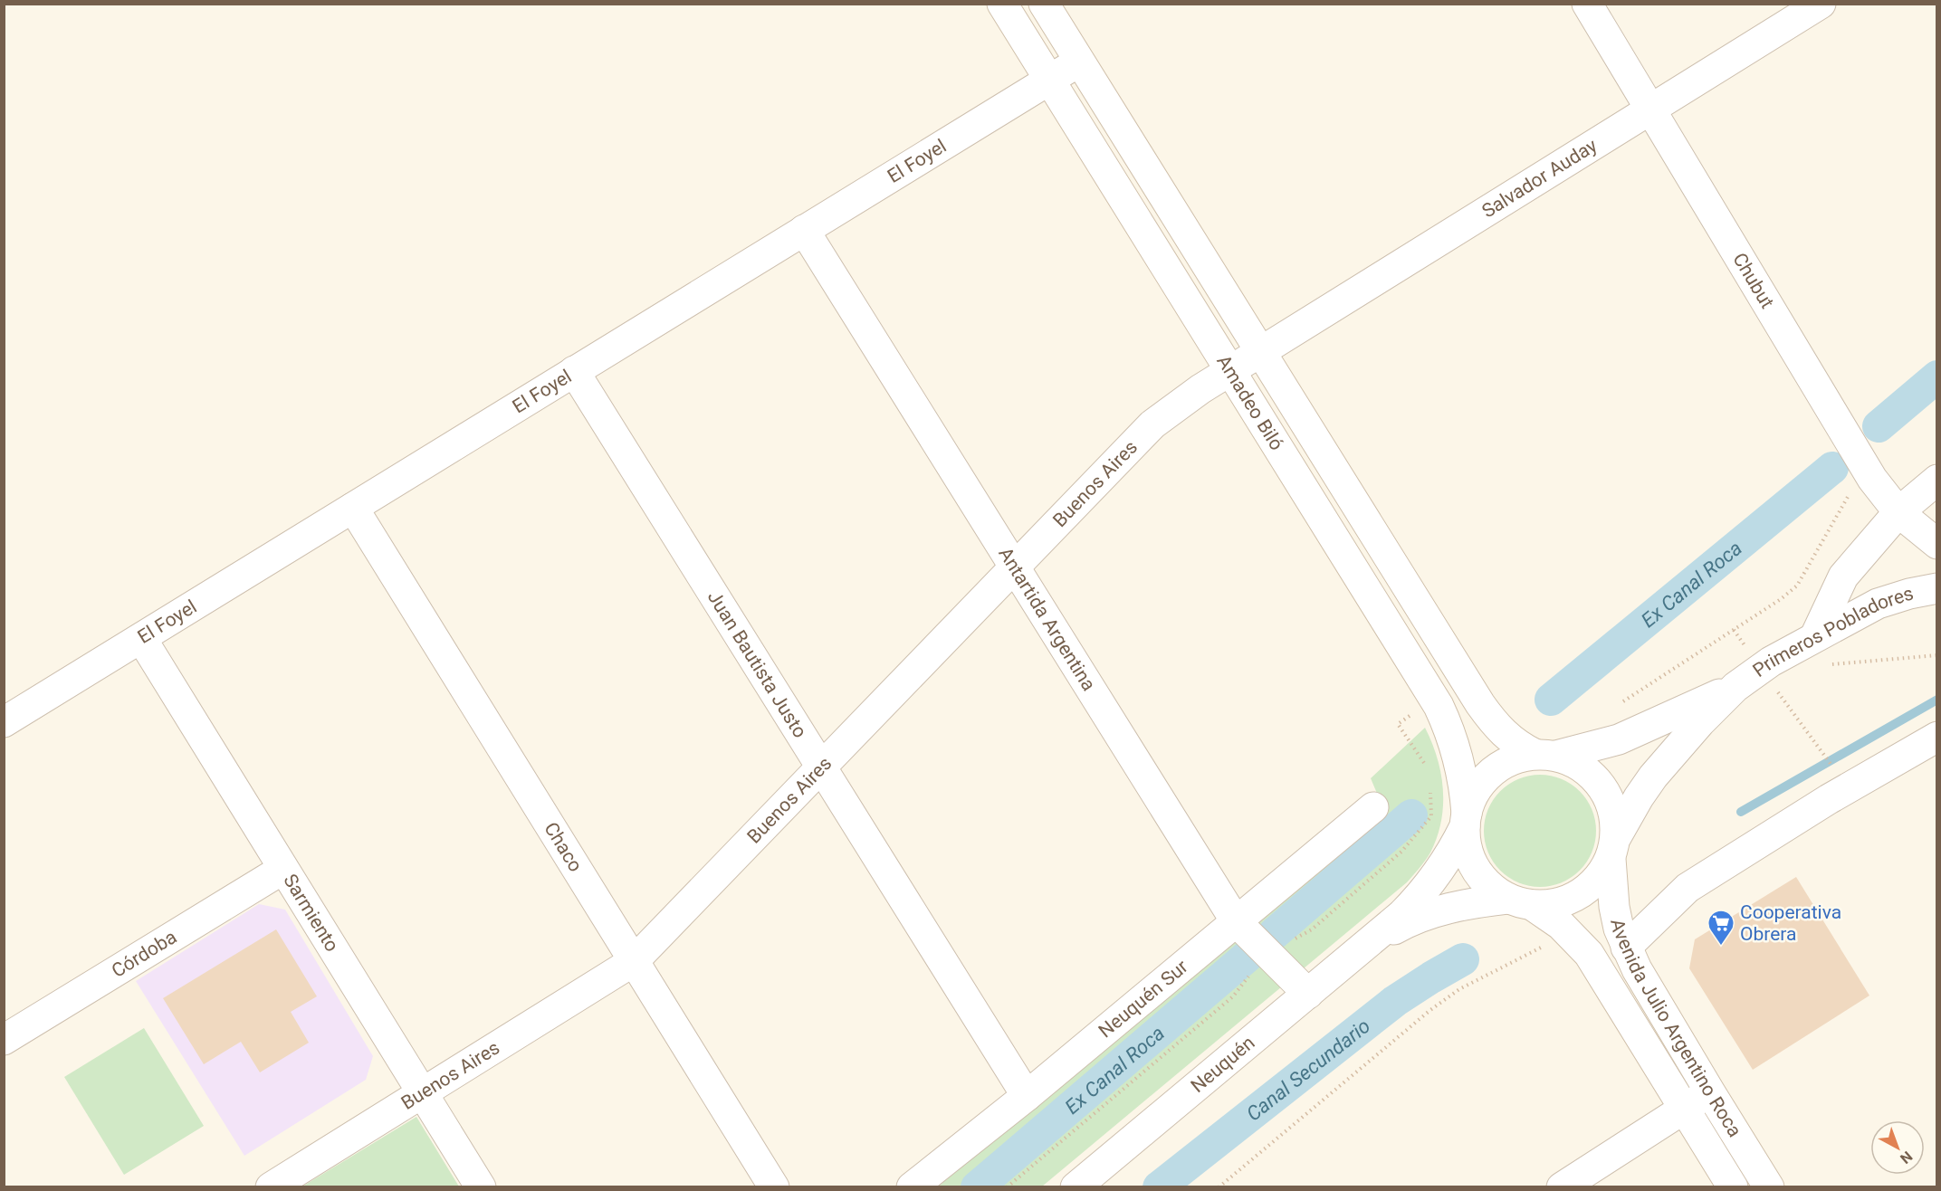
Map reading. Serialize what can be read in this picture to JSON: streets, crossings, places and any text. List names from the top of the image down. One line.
{"streets":{"street":["El Foyel","Salvador Auday","Chubut","Amadeo Biló","Buenos Aires","Antartida Argentina","Primeros Pobladores","Juan Bautista Justo","Chaco","Sarmiento","Córdoba","Neuquén Sur","Avenida Julio Argentino Roca","Neuquén"]},"crossings":[["El Foyel","Amadeo Biló"],["El Foyel","Antartida Argentina"],["El Foyel","Juan Bautista Justo"],["El Foyel","Chaco"],["El Foyel","Sarmiento"],["Salvador Auday","Chubut"],["Salvador Auday","Amadeo Biló"],["Salvador Auday","Buenos Aires"],["Amadeo Biló","Buenos Aires"],["Amadeo Biló","Primeros Pobladores"],["Amadeo Biló","Avenida Julio Argentino Roca"],["Amadeo Biló","Neuquén"],["Buenos Aires","Antartida Argentina"],["Buenos Aires","Juan Bautista Justo"],["Buenos Aires","Chaco"],["Buenos Aires","Sarmiento"],["Antartida Argentina","Neuquén Sur"],["Antartida Argentina","Neuquén"],["Primeros Pobladores","Avenida Julio Argentino Roca"],["Primeros Pobladores","Neuquén"],["Juan Bautista Justo","Neuquén Sur"],["Sarmiento","Córdoba"],["Avenida Julio Argentino Roca","Neuquén"]],"water":["Ex Canal Roca","Canal Secundario"],"places":{"supermarket":["Cooperativa Obrera"]},"north":"bottom right"}
